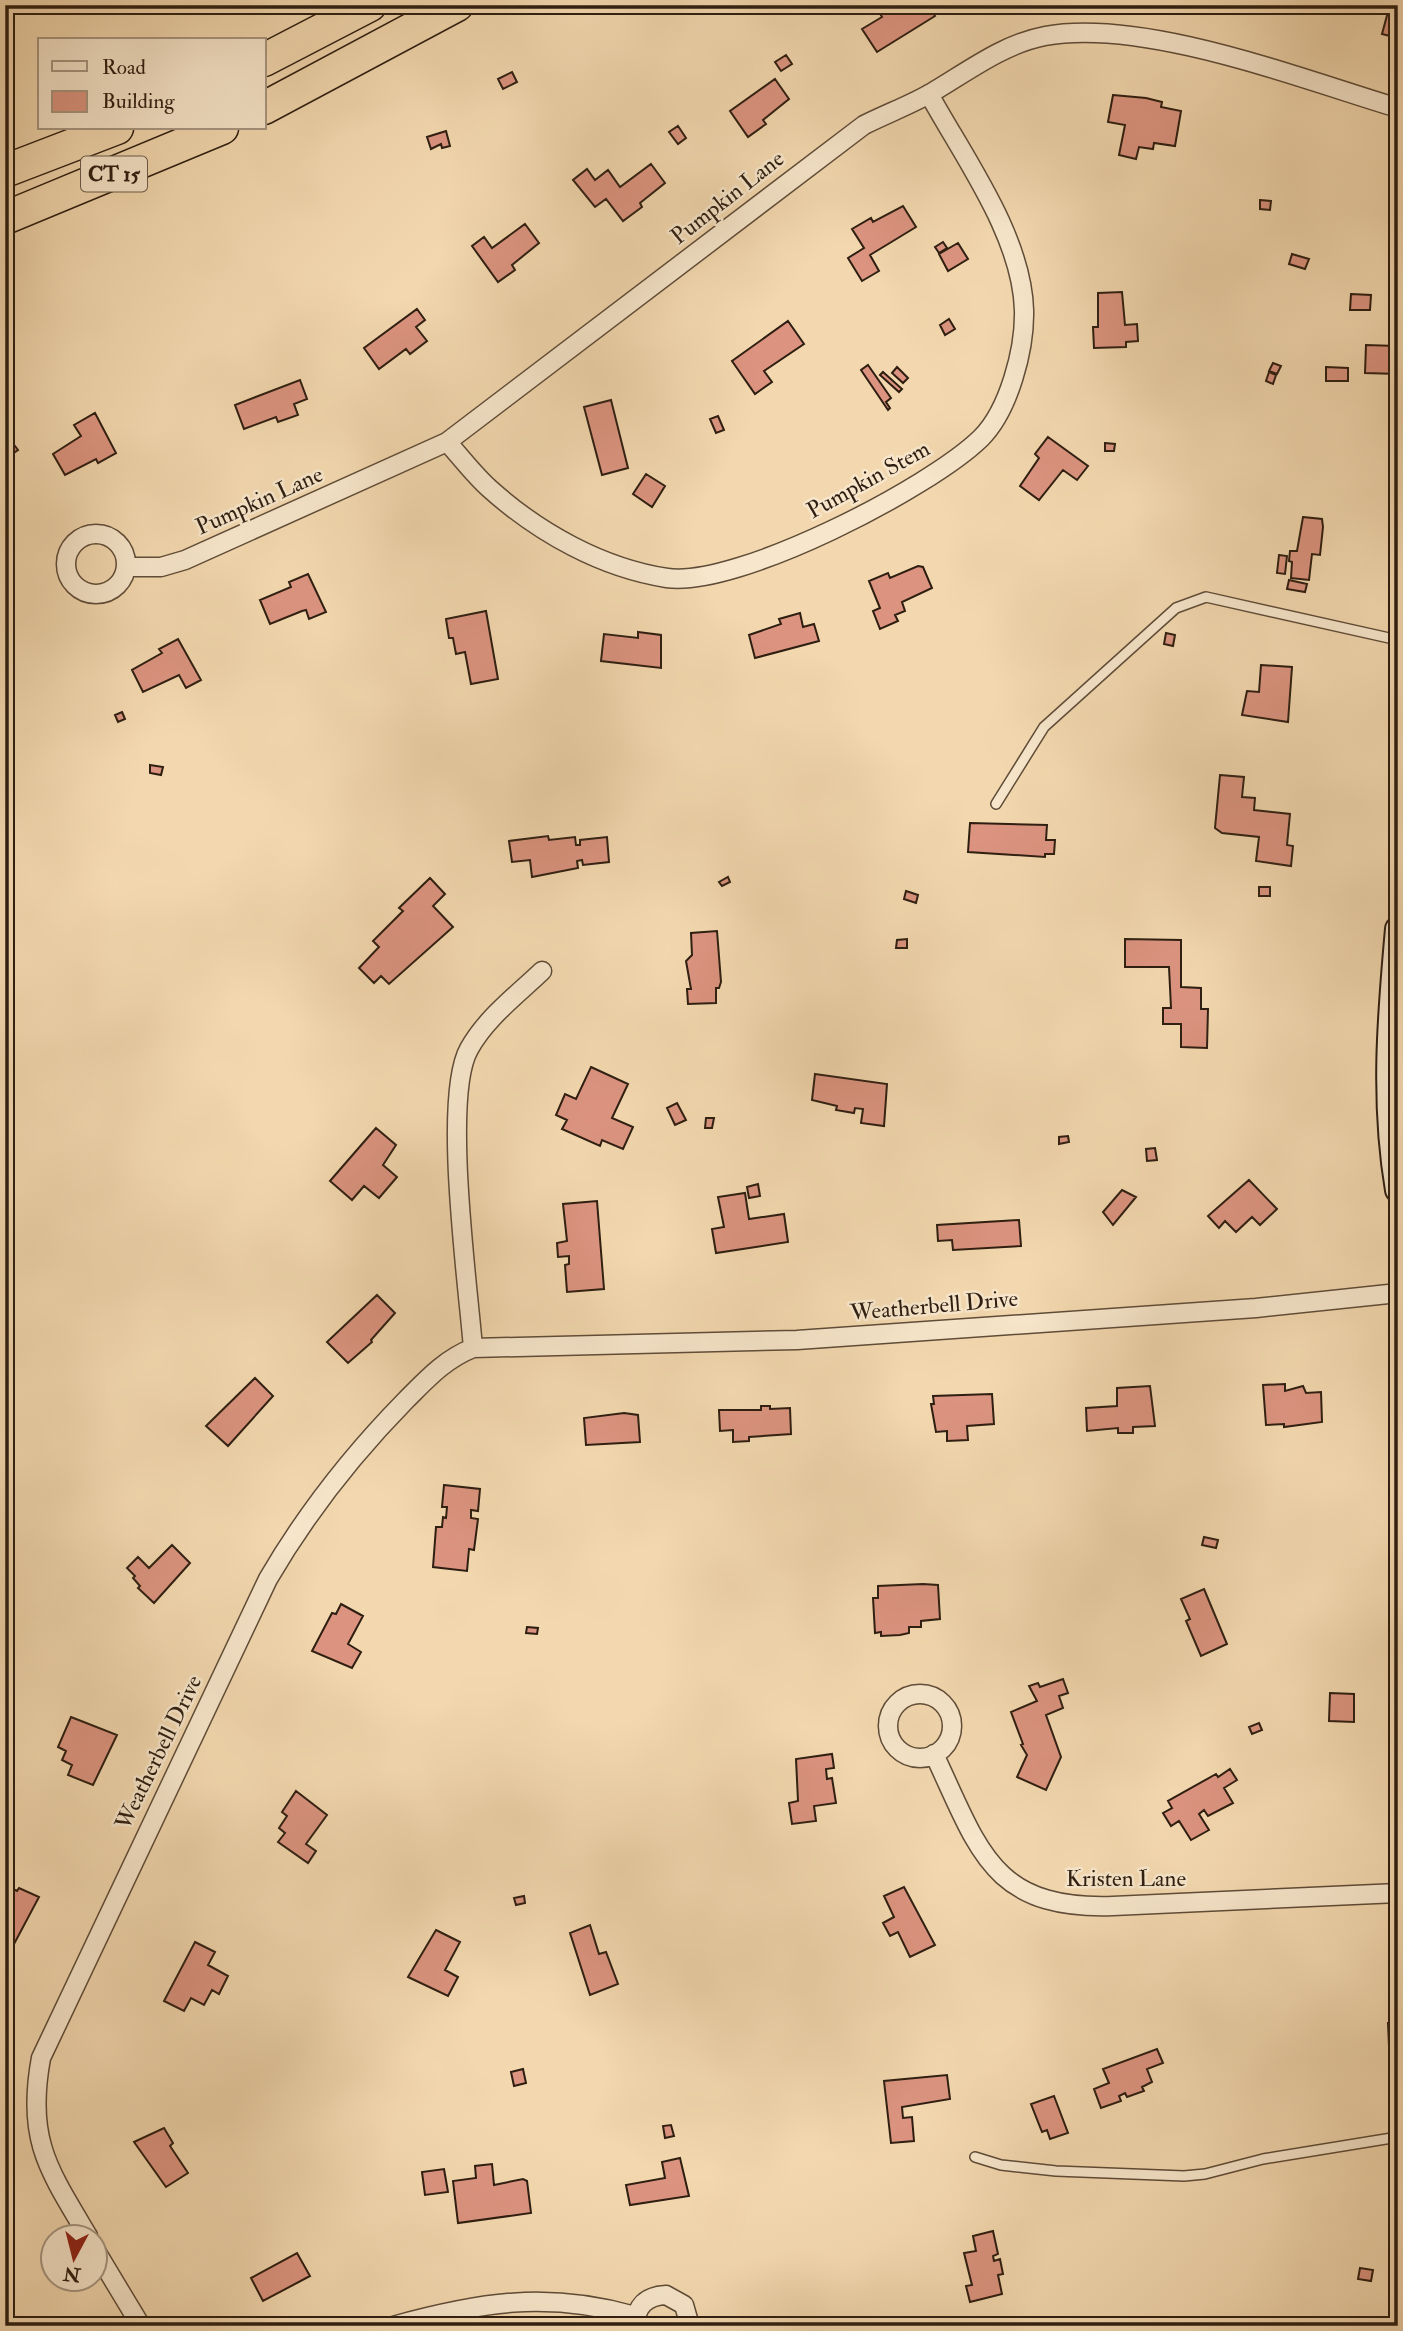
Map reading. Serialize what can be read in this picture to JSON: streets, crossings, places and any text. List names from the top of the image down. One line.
{"streets":{"highway":["CT 15"],"street":["Pumpkin Lane","Pumpkin Stem","Weatherbell Drive","Kristen Lane"]},"crossings":[["Pumpkin Lane","Pumpkin Stem"]],"legend":["Road","Building"],"north":"bottom"}
